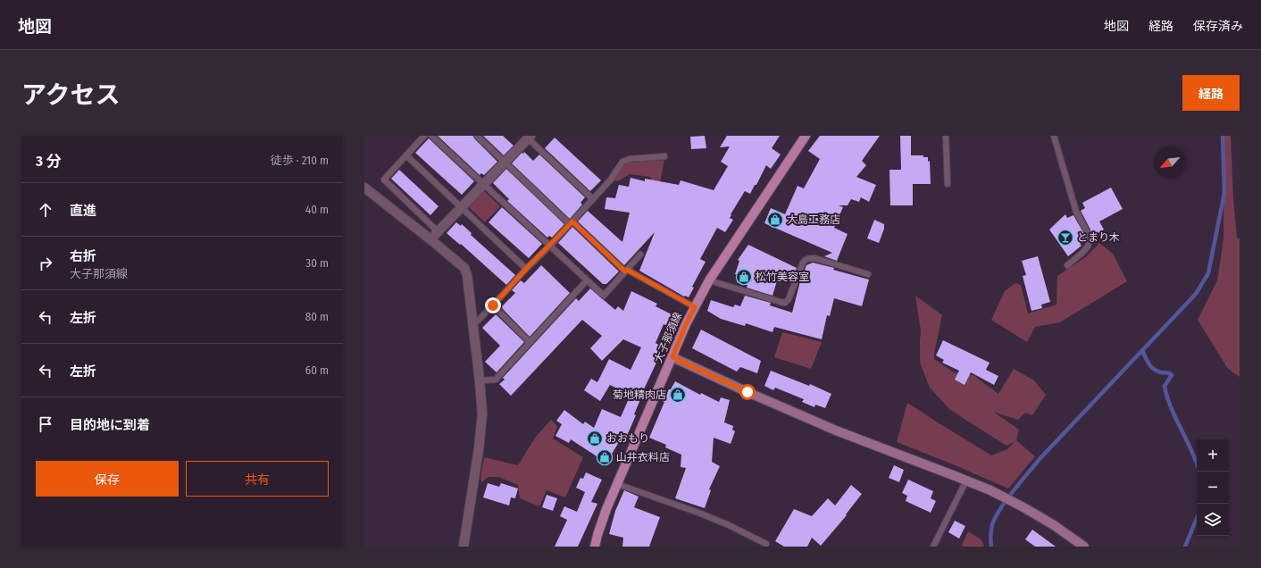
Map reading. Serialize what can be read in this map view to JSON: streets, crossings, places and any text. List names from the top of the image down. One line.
{"streets":{"main road":["大子那須線"]},"places":{"shop":["大島工務店","松竹美容室","菊地精肉店","おおもり","山井衣料店"],"bar":["とまり木"]},"north":"bottom left","page":{"header":"地図","nav":["地図","経路","保存済み"],"title":"アクセス","buttons":["経路",["保存","共有"]],"heading":["3 分","徒歩 · 210 m"],"list":[["直進","40 m"],["右折","大子那須線","30 m"],["左折","80 m"],["左折","60 m"],"目的地に到着"],"map_buttons":["+","−"]}}
